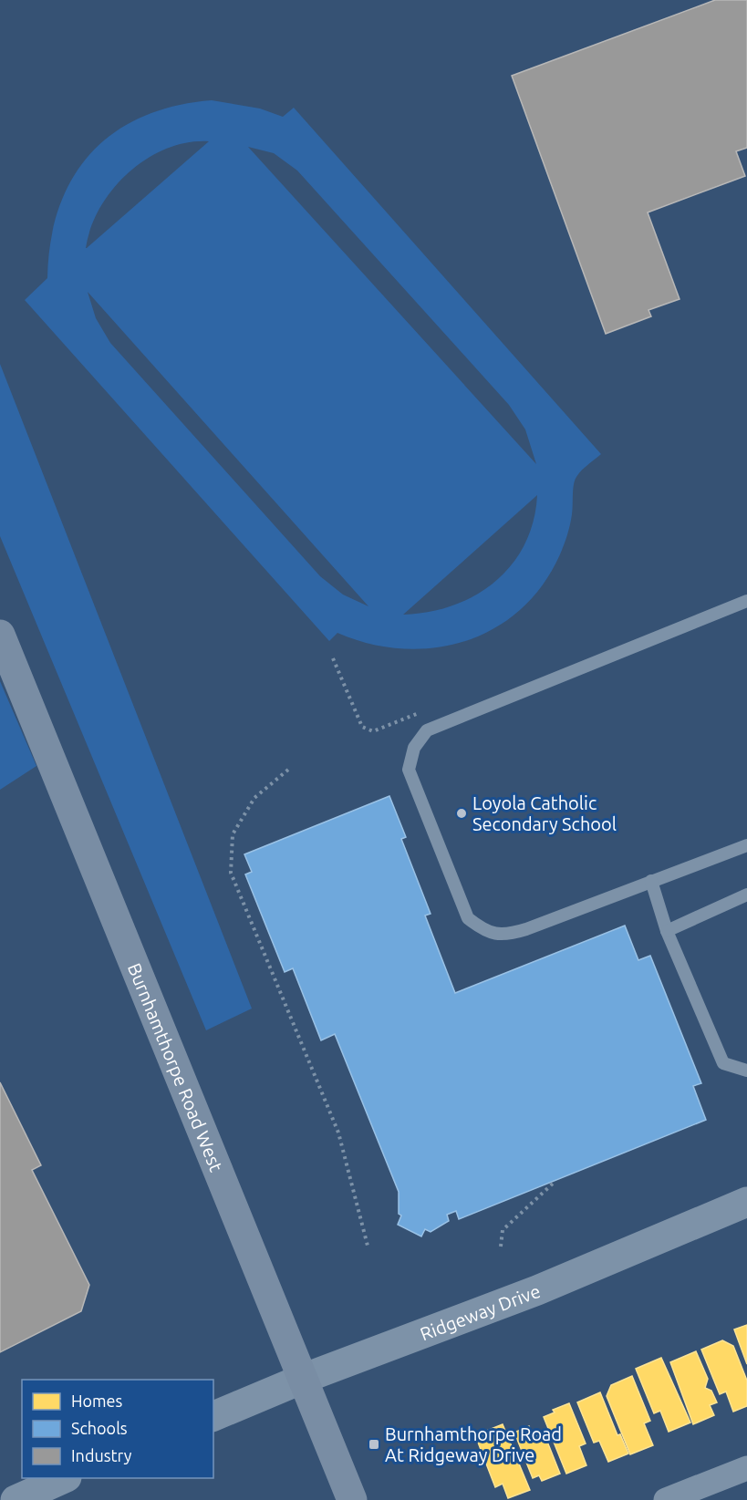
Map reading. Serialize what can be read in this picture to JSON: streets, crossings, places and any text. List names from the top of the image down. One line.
{"streets":{"main road":["Burnhamthorpe Road West"],"street":["Ridgeway Drive"]},"crossings":[["Burnhamthorpe Road West","Ridgeway Drive"]],"places":{"other":["Loyola Catholic Secondary School"],"transit":["Burnhamthorpe Road At Ridgeway Drive"]},"legend":["Homes","Schools","Industry"]}
